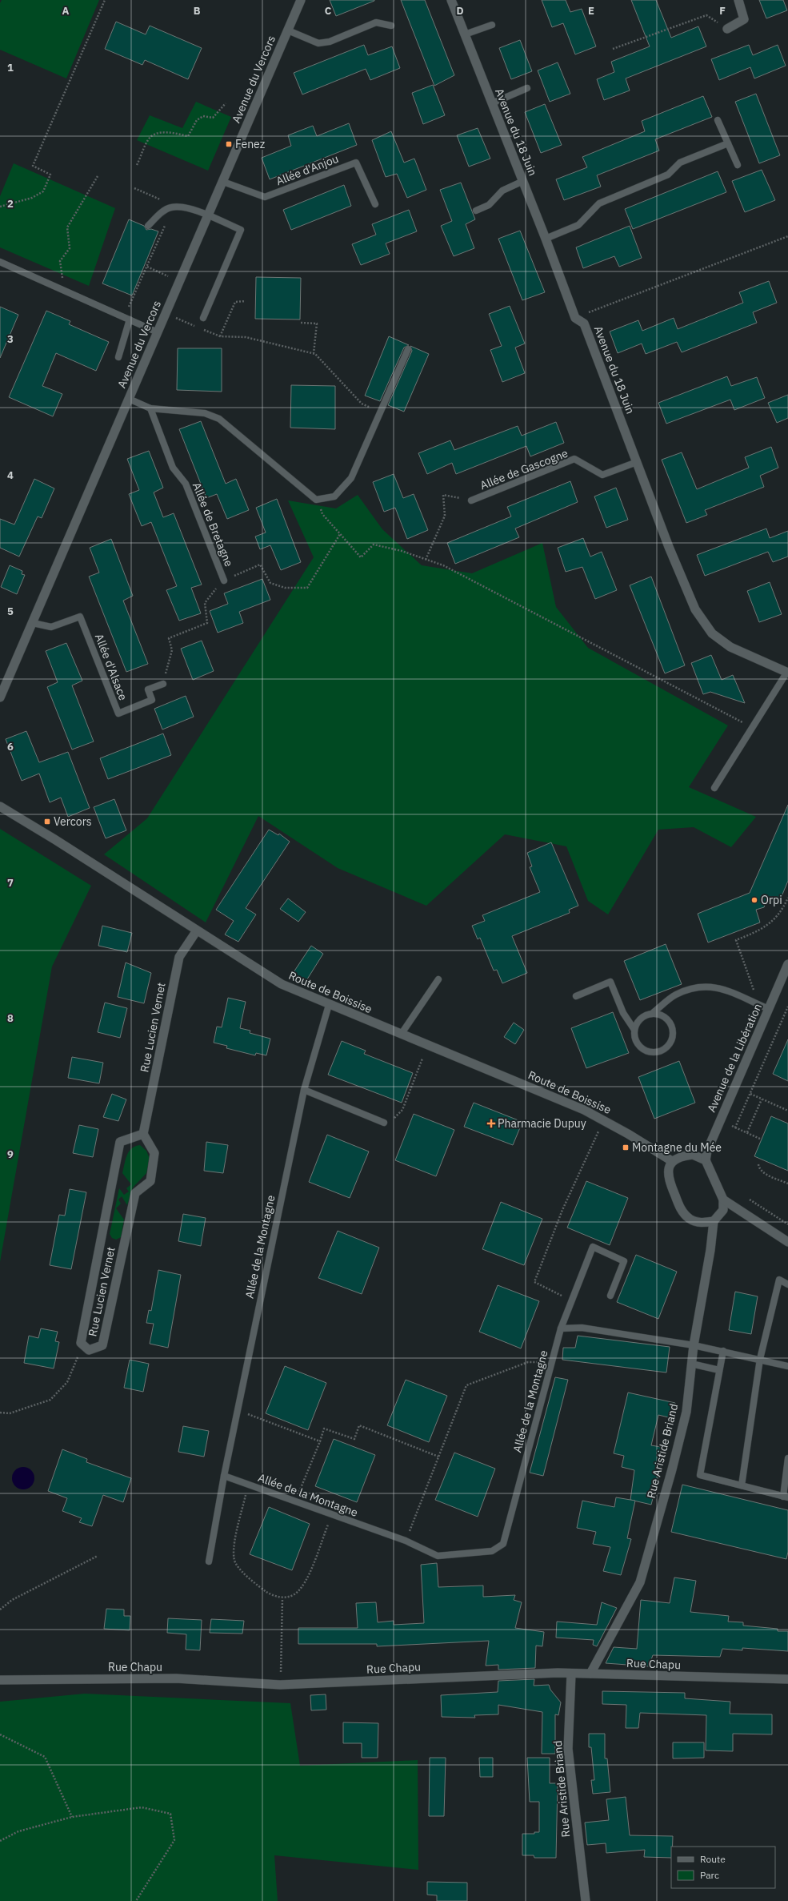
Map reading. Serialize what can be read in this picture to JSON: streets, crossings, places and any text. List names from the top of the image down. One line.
{"streets":{"street":["Avenue du Vercors","Avenue du 18 Juin","Route de Boissise","Rue Lucien Vernet","Avenue de la Libération","Rue Aristide Briand","Rue Chapu"],"lane":["Allée d'Anjou","Allée de Gascogne","Allée de Bretagne","Allée d'Alsace","Allée de la Montagne"]},"crossings":[["Avenue du Vercors","Allée d'Anjou"],["Avenue du Vercors","Allée d'Alsace"],["Avenue du 18 Juin","Allée de Gascogne"],["Route de Boissise","Rue Lucien Vernet"],["Route de Boissise","Avenue de la Libération"],["Route de Boissise","Allée de la Montagne"],["Route de Boissise","Rue Aristide Briand"],["Avenue de la Libération","Rue Aristide Briand"],["Rue Aristide Briand","Rue Chapu"]],"places":{"transit":["Fenez","Vercors","Montagne du Mée"],"other":["Orpi"],"health":["Pharmacie Dupuy"]},"legend":["Route","Parc"],"grid":{"columns":["A","B","C","D","E","F"],"rows":["1","2","3","4","5","6","7","8","9"]}}
